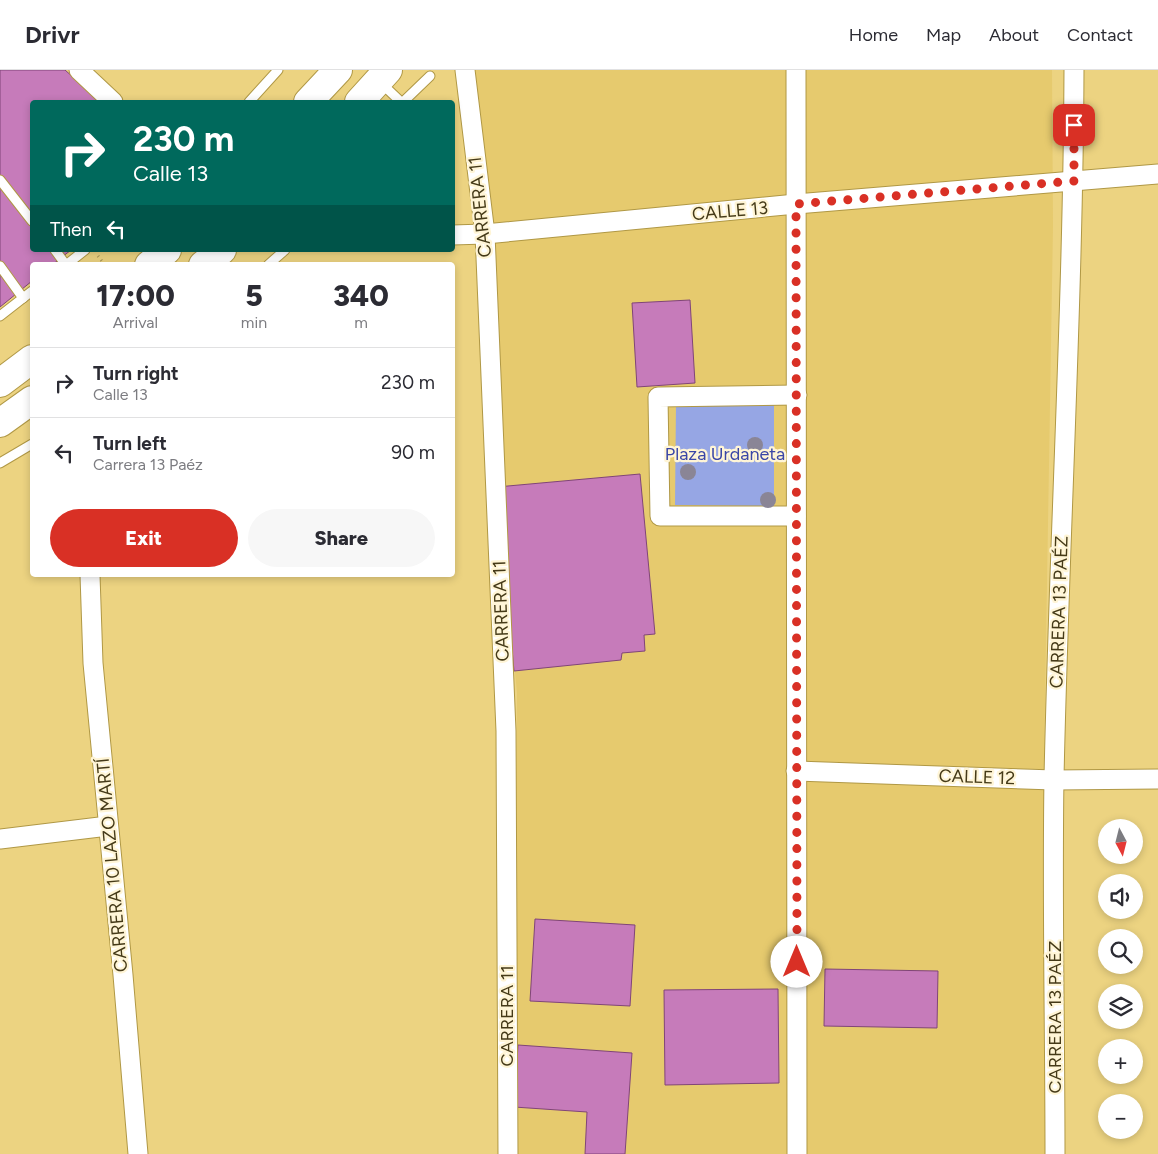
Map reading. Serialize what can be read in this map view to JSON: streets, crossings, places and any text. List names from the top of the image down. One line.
{"streets":{"street":["CARRERA 11","CALLE 13","CARRERA 13 PAÉZ","CALLE 12","CARRERA 10 LAZO MARTÍ"]},"crossings":[["CARRERA 11","CALLE 13"],["CALLE 13","CARRERA 13 PAÉZ"],["CARRERA 13 PAÉZ","CALLE 12"]],"parks":["Plaza Urdaneta"],"north":"bottom","page":{"header":"Drivr","nav":["Home","Map","About","Contact"],"turn":["230 m","Calle 13"],"then":"Then","eta":["17:00","Arrival","5","min","340","m"],"list":[{"name":"Turn right","note":"Calle 13","value":"230 m"},{"name":"Turn left","note":"Carrera 13 Paéz","value":"90 m"}],"buttons":["Exit","Share"],"map_buttons":["+","−"]}}
